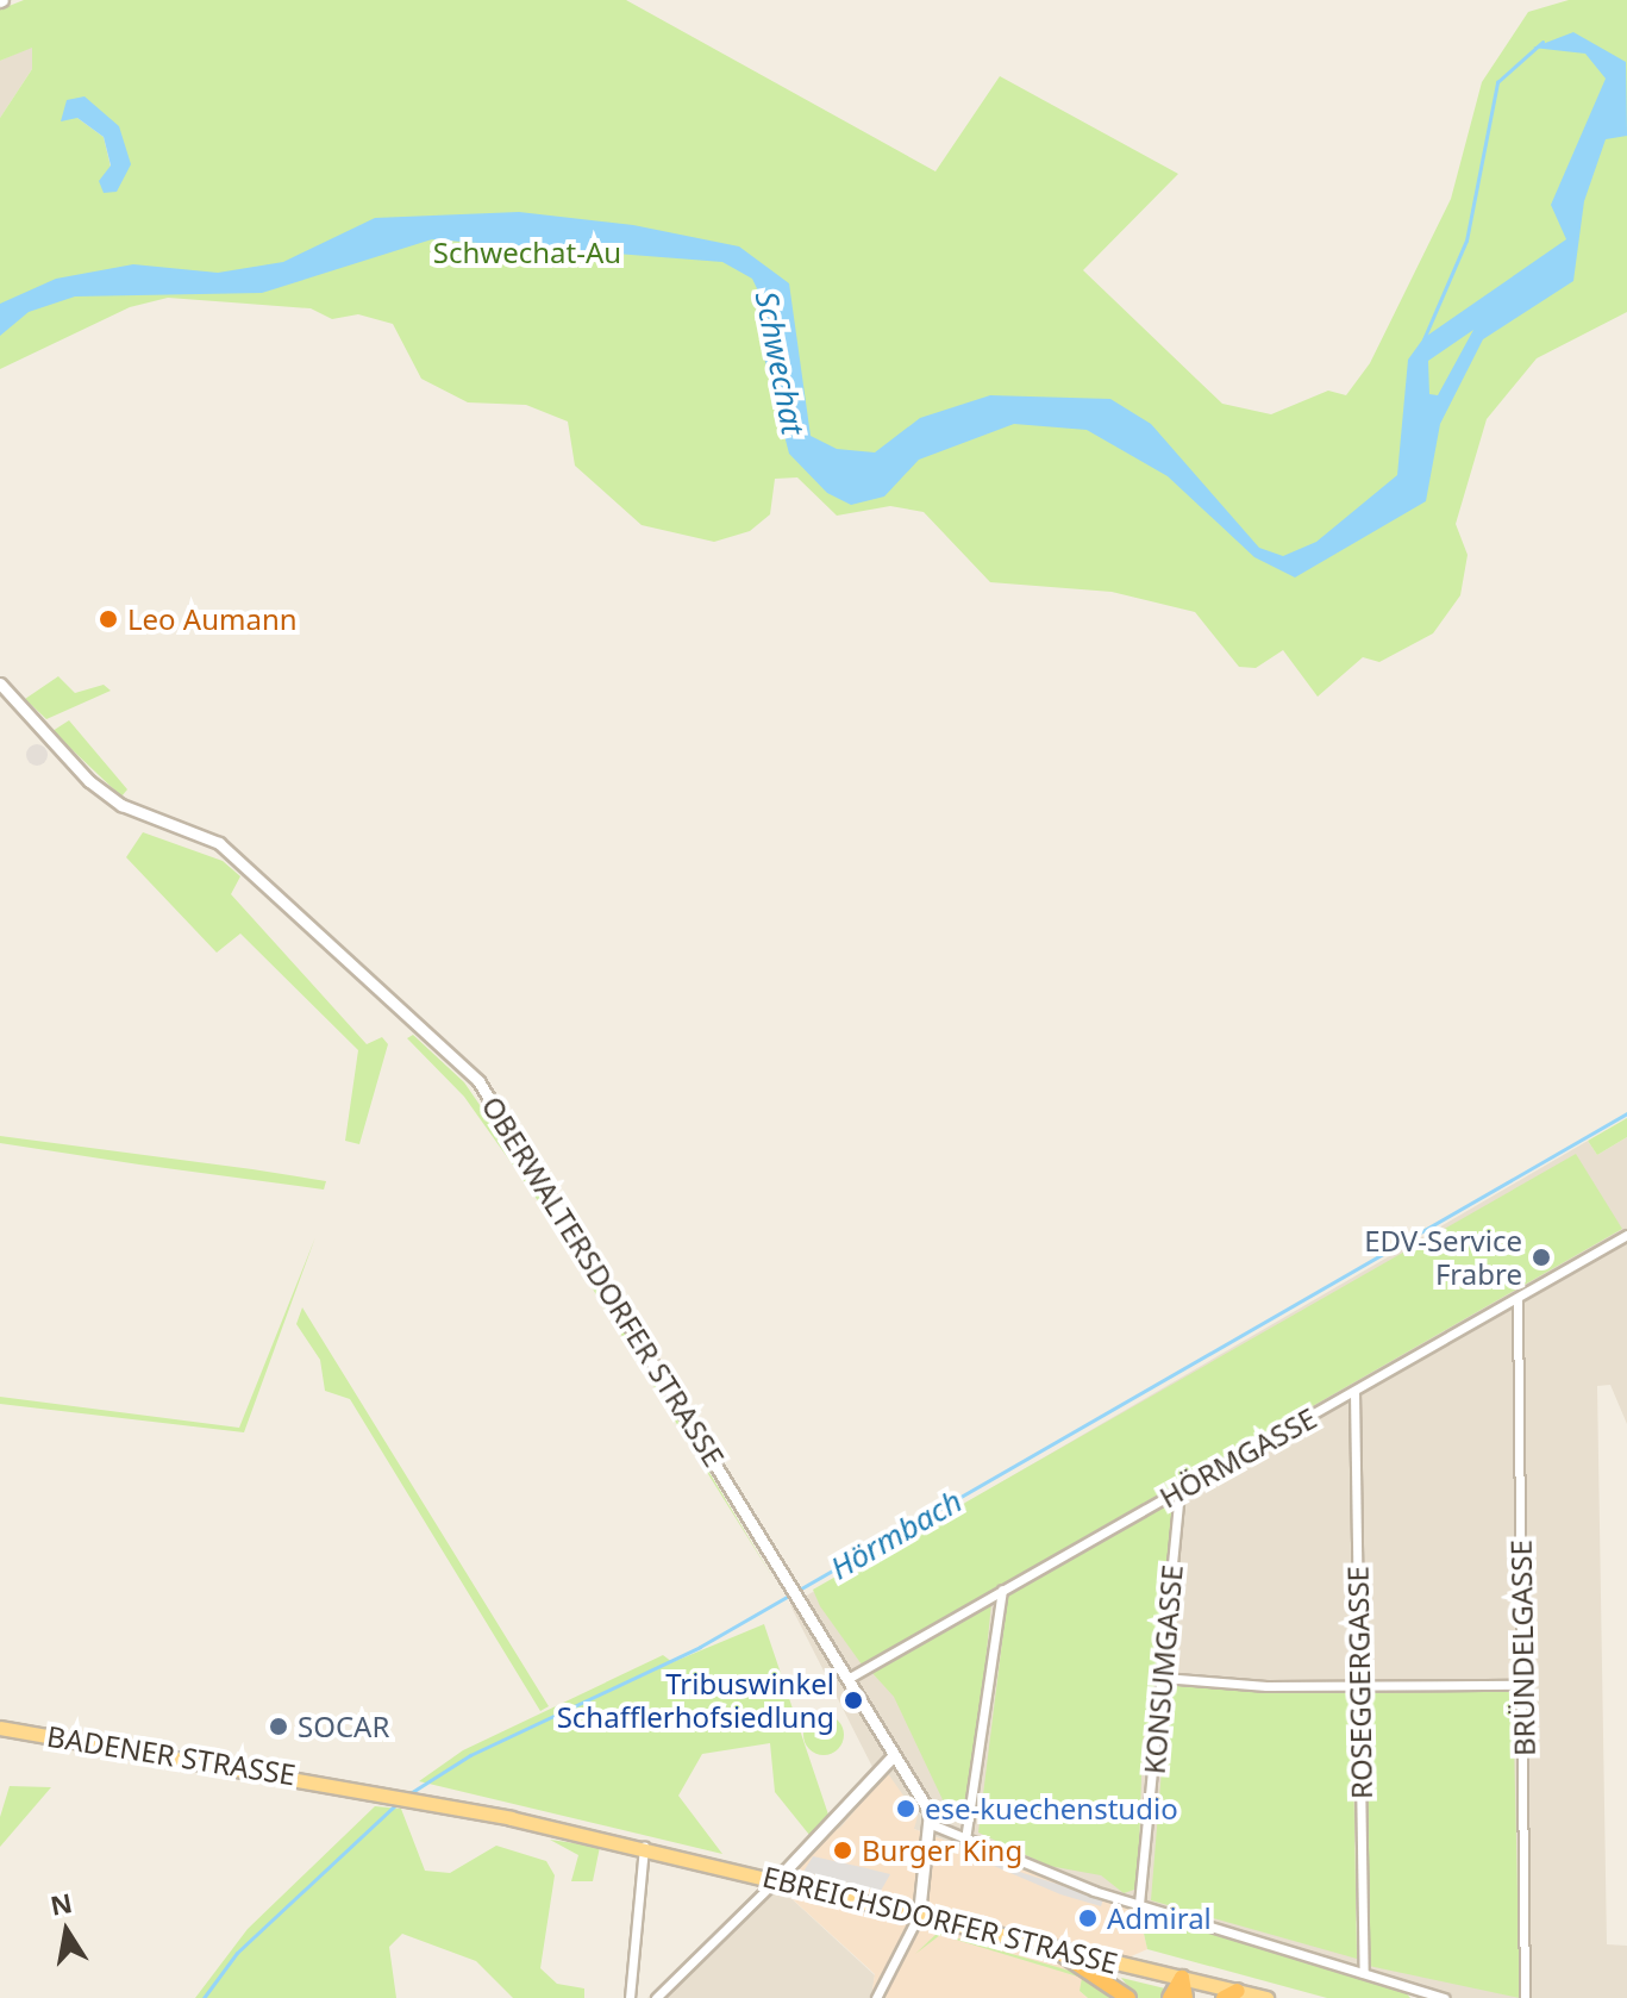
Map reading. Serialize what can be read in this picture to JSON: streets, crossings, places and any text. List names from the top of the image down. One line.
{"streets":{"main road":["BADENER STRASSE","EBREICHSDORFER STRASSE"],"street":["OBERWALTERSDORFER STRASSE","HÖRMGASSE","BRÜNDELGASSE","KONSUMGASSE","ROSEGGERGASSE"]},"crossings":[["OBERWALTERSDORFER STRASSE","HÖRMGASSE"],["HÖRMGASSE","BRÜNDELGASSE"],["HÖRMGASSE","KONSUMGASSE"],["HÖRMGASSE","ROSEGGERGASSE"],["BADENER STRASSE","EBREICHSDORFER STRASSE"]],"water":["Schwechat","Hörmbach"],"parks":["Schwechat-Au"],"places":["Leo Aumann","EDV-Service Frabre","Tribuswinkel Schafflerhofsiedlung","SOCAR","ese-kuechenstudio","Burger King","Admiral"],"north":"top"}
